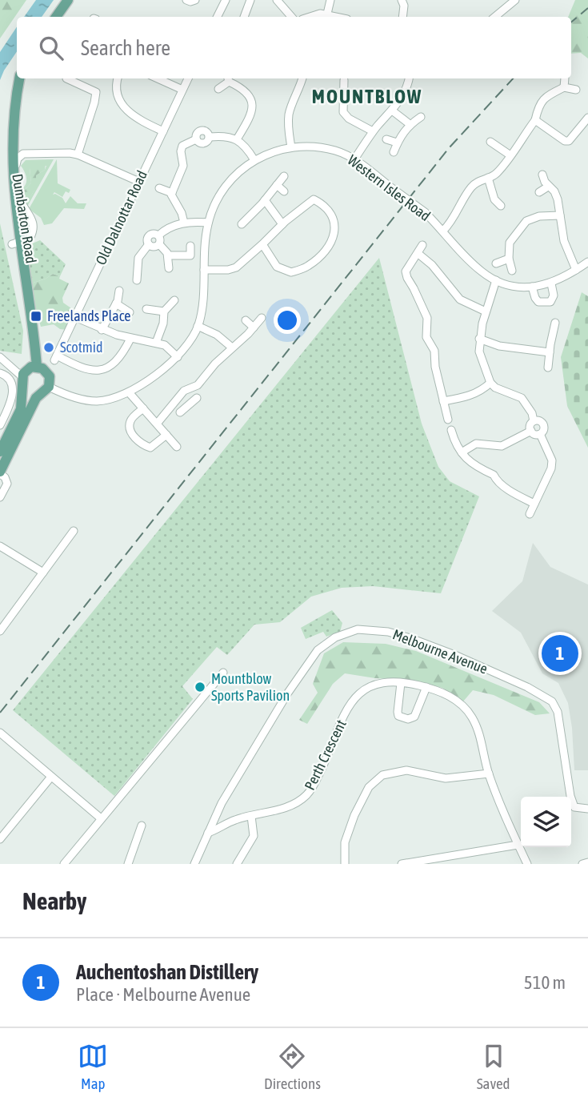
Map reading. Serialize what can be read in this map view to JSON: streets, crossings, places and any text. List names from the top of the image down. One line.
{"streets":{"main road":["Dumbarton Road"],"street":["Western Isles Road","Old Dalnottar Road","Melbourne Avenue","Perth Crescent"]},"crossings":[["Western Isles Road","Dumbarton Road"],["Melbourne Avenue","Perth Crescent"]],"districts":["MOUNTBLOW"],"places":{"transit":["Freelands Place"],"other":["Scotmid","Mountblow Sports Pavilion"]},"page":{"search":"Search here","pins":"1","heading":"Nearby","list":[{"mark":"1","name":"Auchentoshan Distillery","note":"Place · Melbourne Avenue","value":"510 m"}],"nav":["Map","Directions","Saved"]}}
